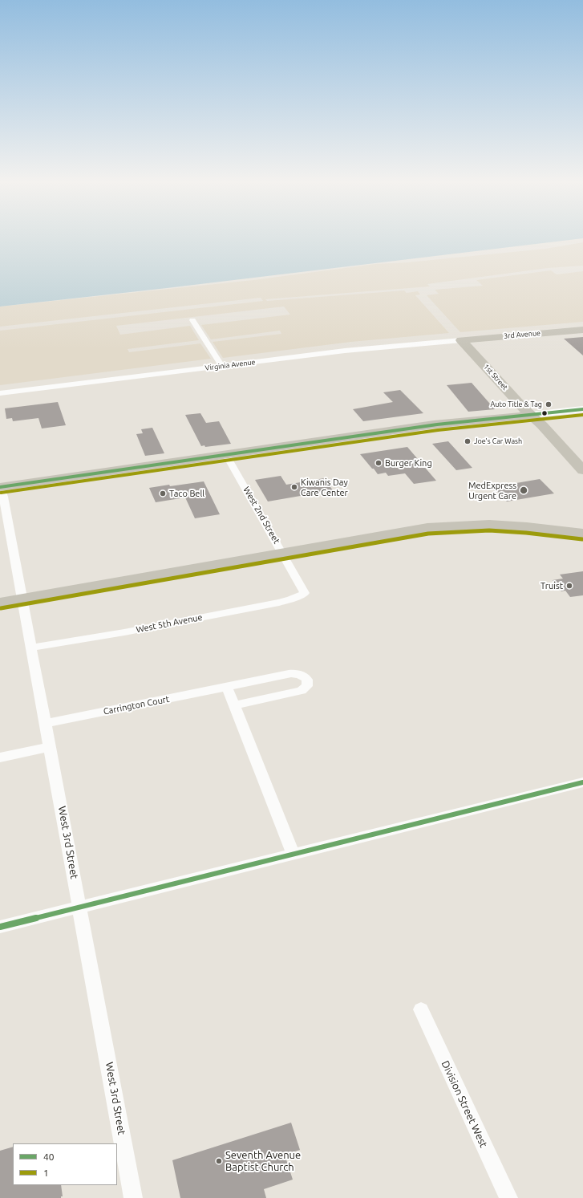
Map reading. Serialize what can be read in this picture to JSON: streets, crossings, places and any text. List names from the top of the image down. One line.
{"streets":{"main road":["3rd Avenue","1st Street"],"street":["Virginia Avenue","West 2nd Street","West 5th Avenue","Carrington Court","West 3rd Street","Division Street West"]},"crossings":[["3rd Avenue","Virginia Avenue"],["3rd Avenue","1st Street"],["Virginia Avenue","1st Street"],["West 2nd Street","West 5th Avenue"],["West 5th Avenue","West 3rd Street"],["Carrington Court","West 3rd Street"]],"places":["Auto Title & Tag","Joe's Car Wash","Burger King","Kiwanis Day Care Center","MedExpress Urgent Care","Taco Bell","Truist","Seventh Avenue Baptist Church"],"lines":["transit line 40","transit line 1"],"legend":["40","1"]}
